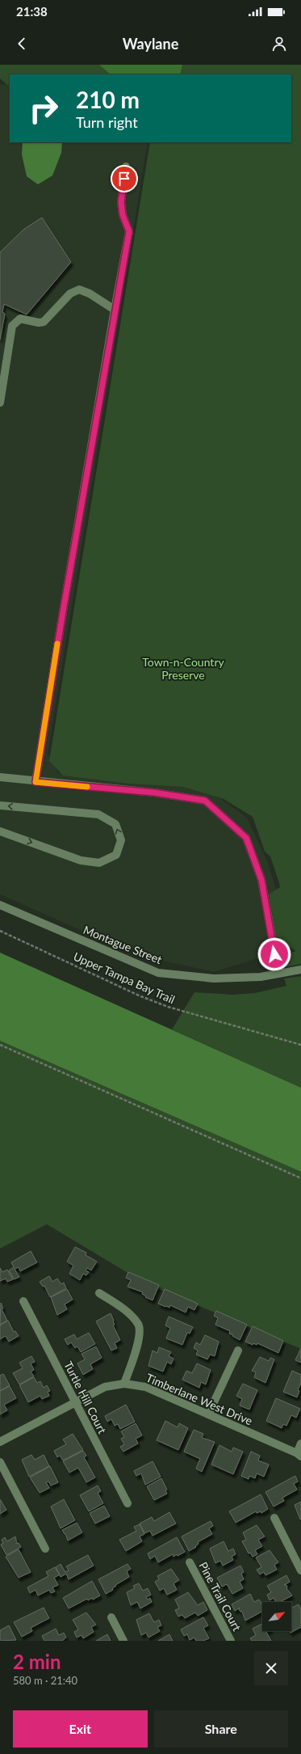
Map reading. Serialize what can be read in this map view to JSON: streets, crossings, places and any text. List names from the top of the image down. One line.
{"streets":{"street":["Montague Street","Turtle Hill Court","Timberlane West Drive","Pine Trail Court"],"path":["Upper Tampa Bay Trail"]},"crossings":[["Turtle Hill Court","Timberlane West Drive"]],"parks":["Town-n-Country Preserve"],"north":"top right","page":{"status":"21:38","header":"Waylane","turn":["210 m","Turn right"],"heading":["2 min","580 m · 21:40"],"buttons":["Exit","Share"]}}
